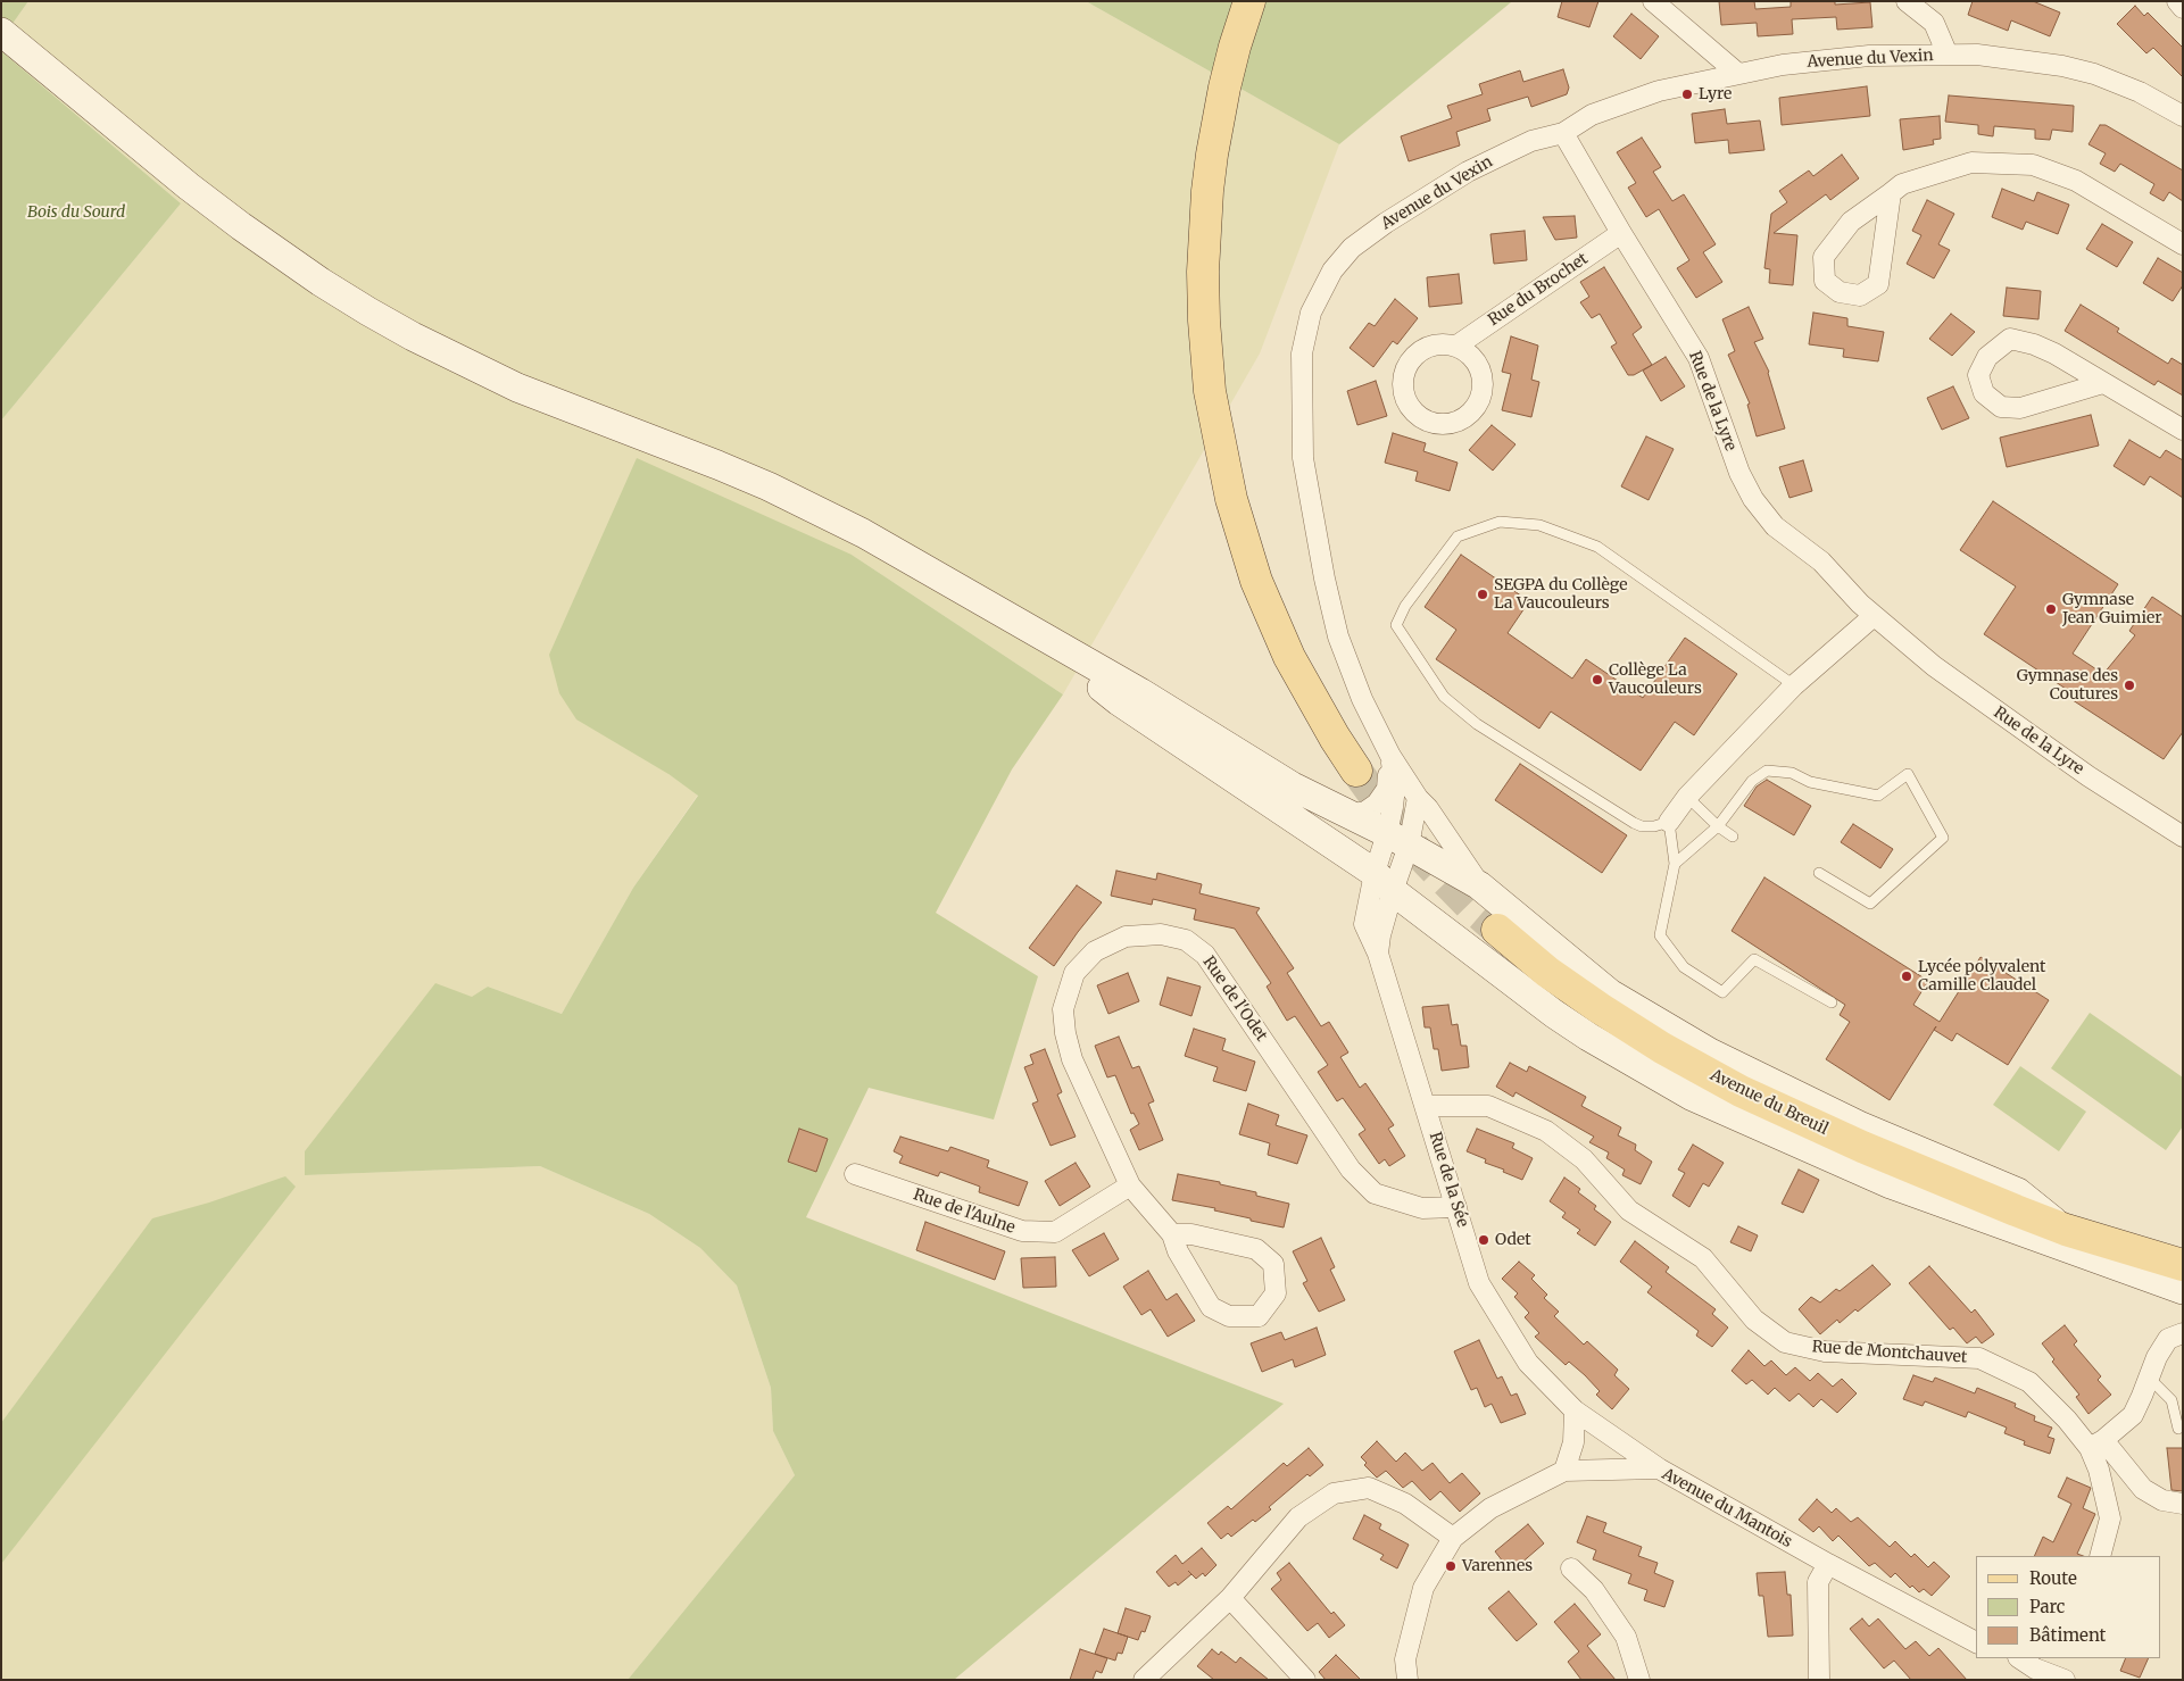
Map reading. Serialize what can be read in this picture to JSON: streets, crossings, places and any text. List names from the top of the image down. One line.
{"streets":{"main road":["Avenue du Breuil"],"street":["Avenue du Vexin","Rue du Brochet","Rue de la Lyre","Rue de l'Odet","Rue de la Sée","Rue de l'Aulne","Rue de Montchauvet","Avenue du Mantois"]},"crossings":[["Avenue du Vexin","Rue de la Lyre"],["Rue du Brochet","Rue de la Lyre"],["Rue de l'Odet","Rue de la Sée"],["Rue de l'Odet","Rue de l'Aulne"],["Rue de la Sée","Rue de Montchauvet"],["Rue de la Sée","Avenue du Mantois"]],"parks":["Bois du Sourd"],"places":["Lyre","SEGPA du Collège La Vaucouleurs","Gymnase Jean Guimier","Collège La Vaucouleurs","Gymnase des Coutures","Lycée polyvalent Camille Claudel","Odet","Varennes"],"legend":["Route","Parc","Bâtiment"]}
